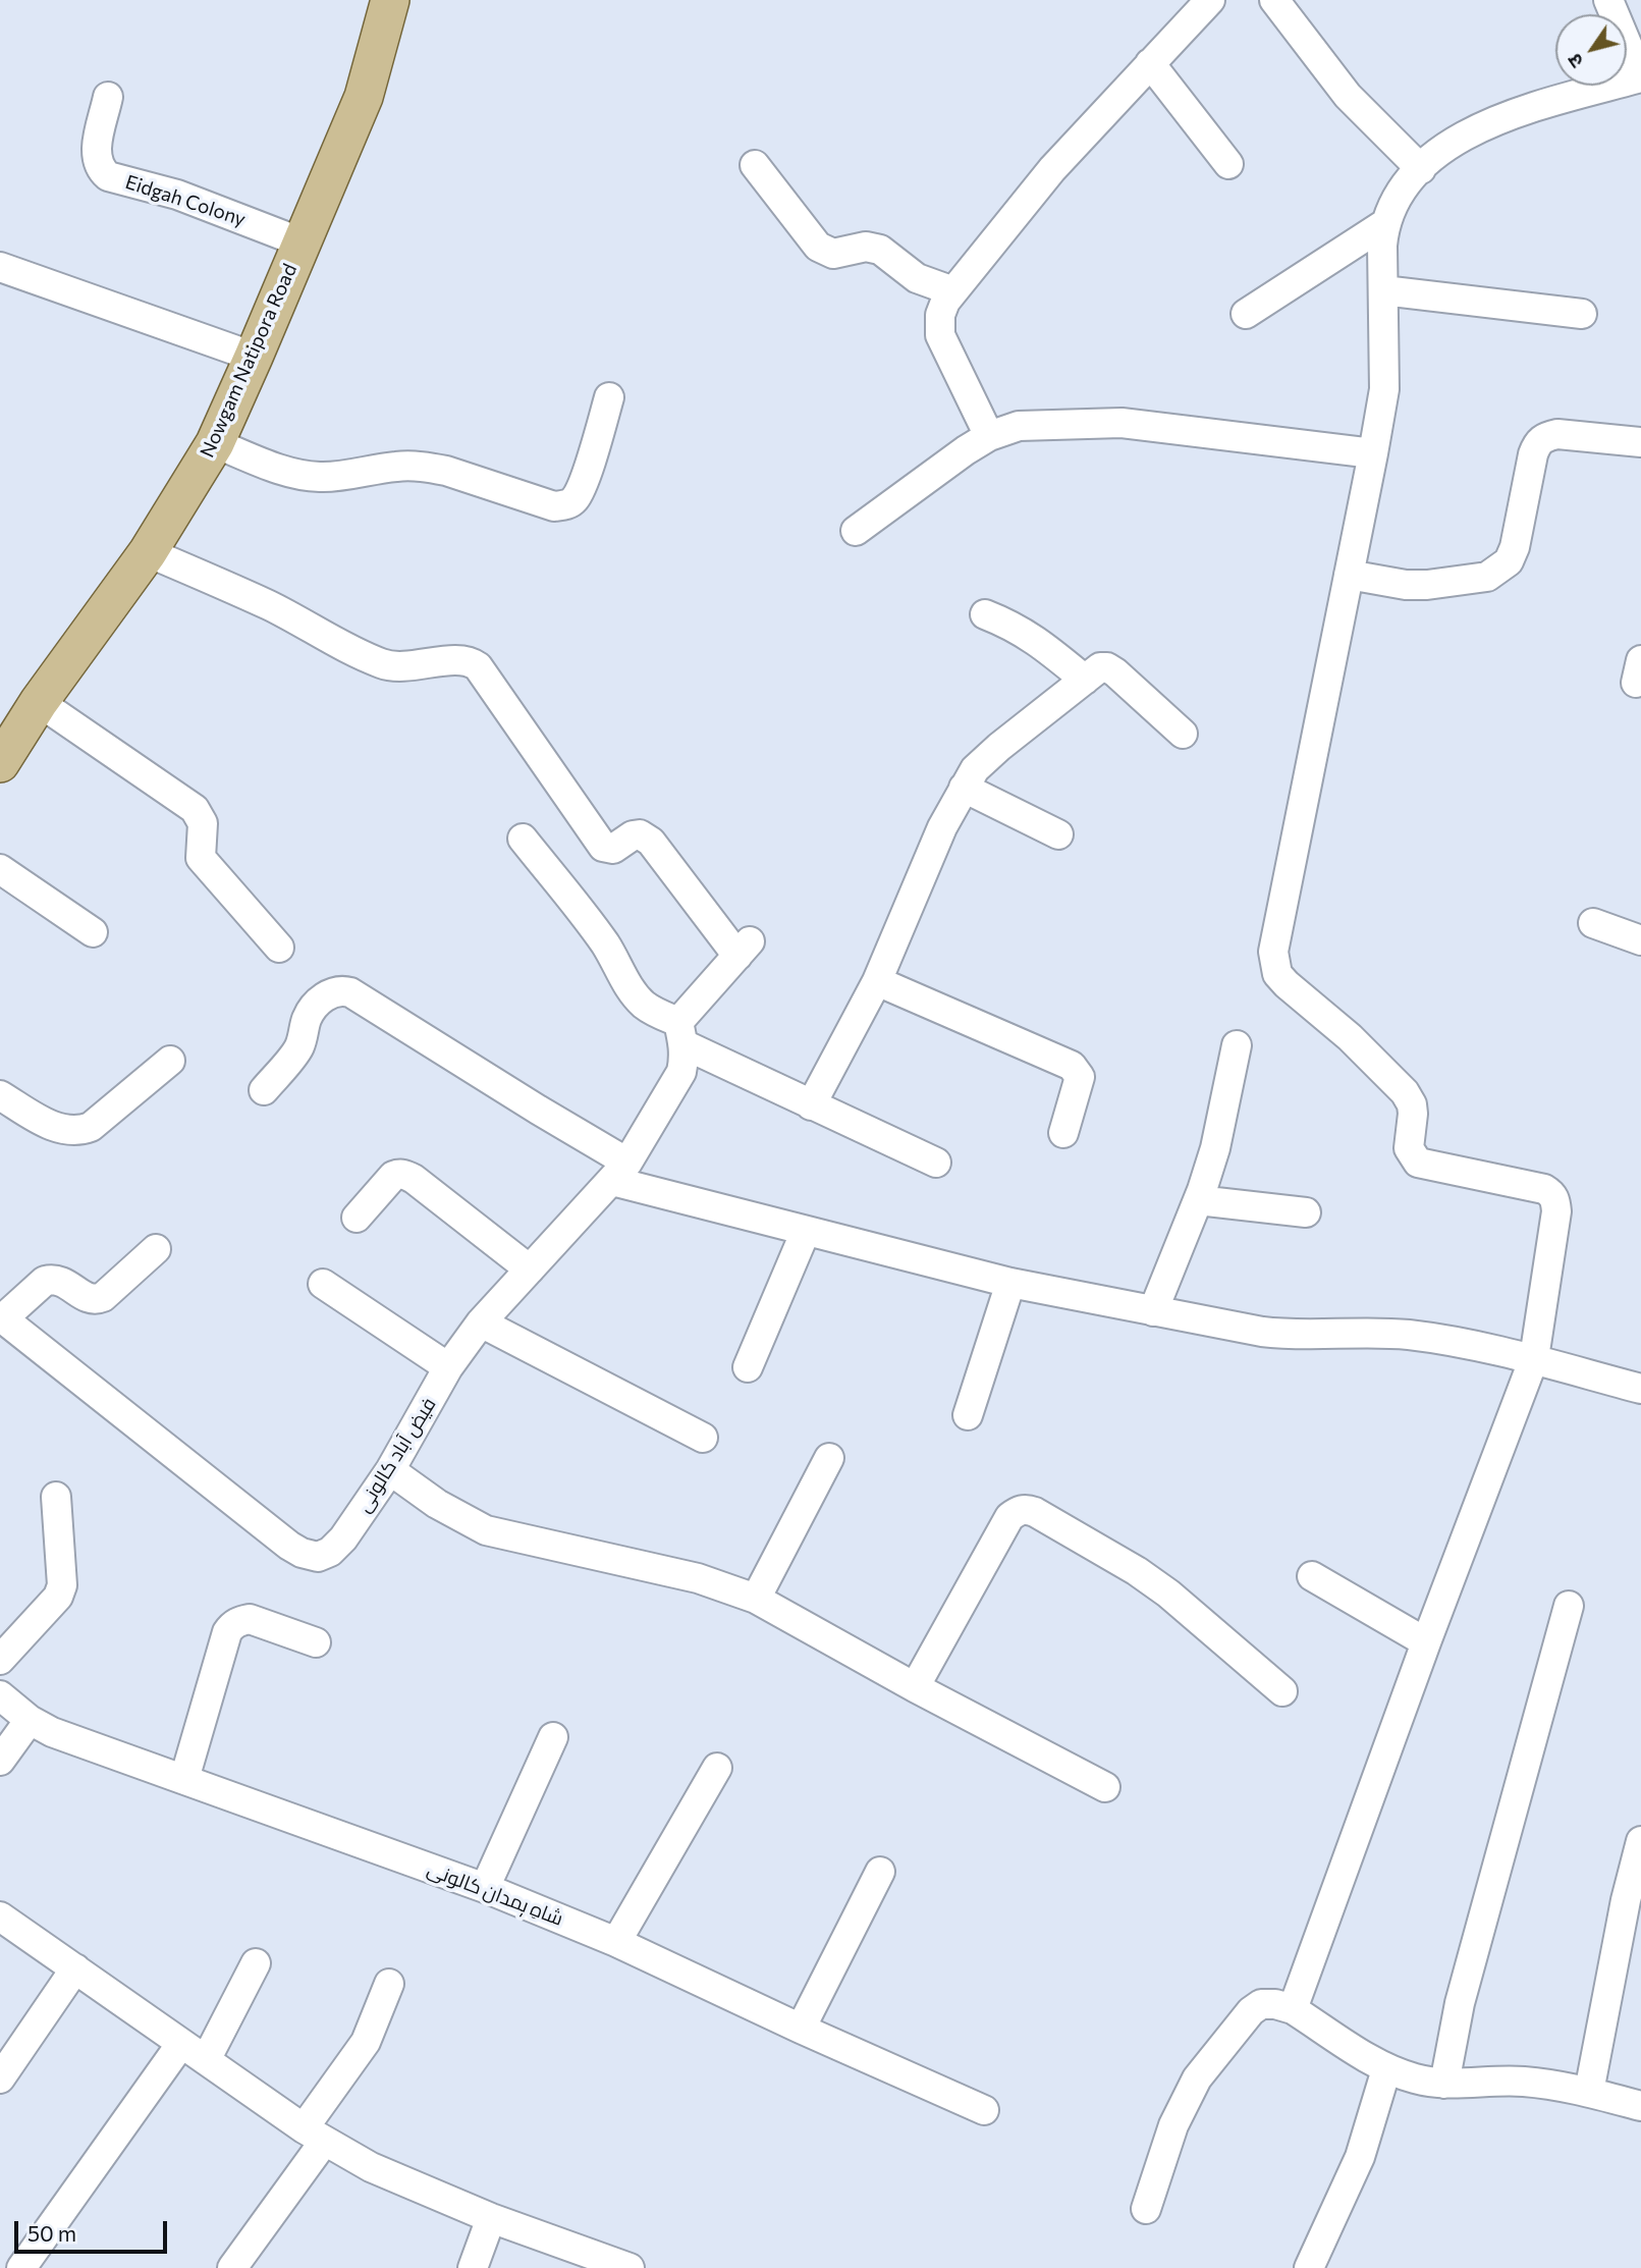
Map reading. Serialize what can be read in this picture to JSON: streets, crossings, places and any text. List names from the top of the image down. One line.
{"streets":{"main road":["Nowgam Natipora Road"],"street":["Eidgah Colony","فیض آباد کالونی","شاہِ ہمدان کالونی"]},"crossings":[["Eidgah Colony","Nowgam Natipora Road"]],"scale_bar":"50 m","north":"bottom left"}
